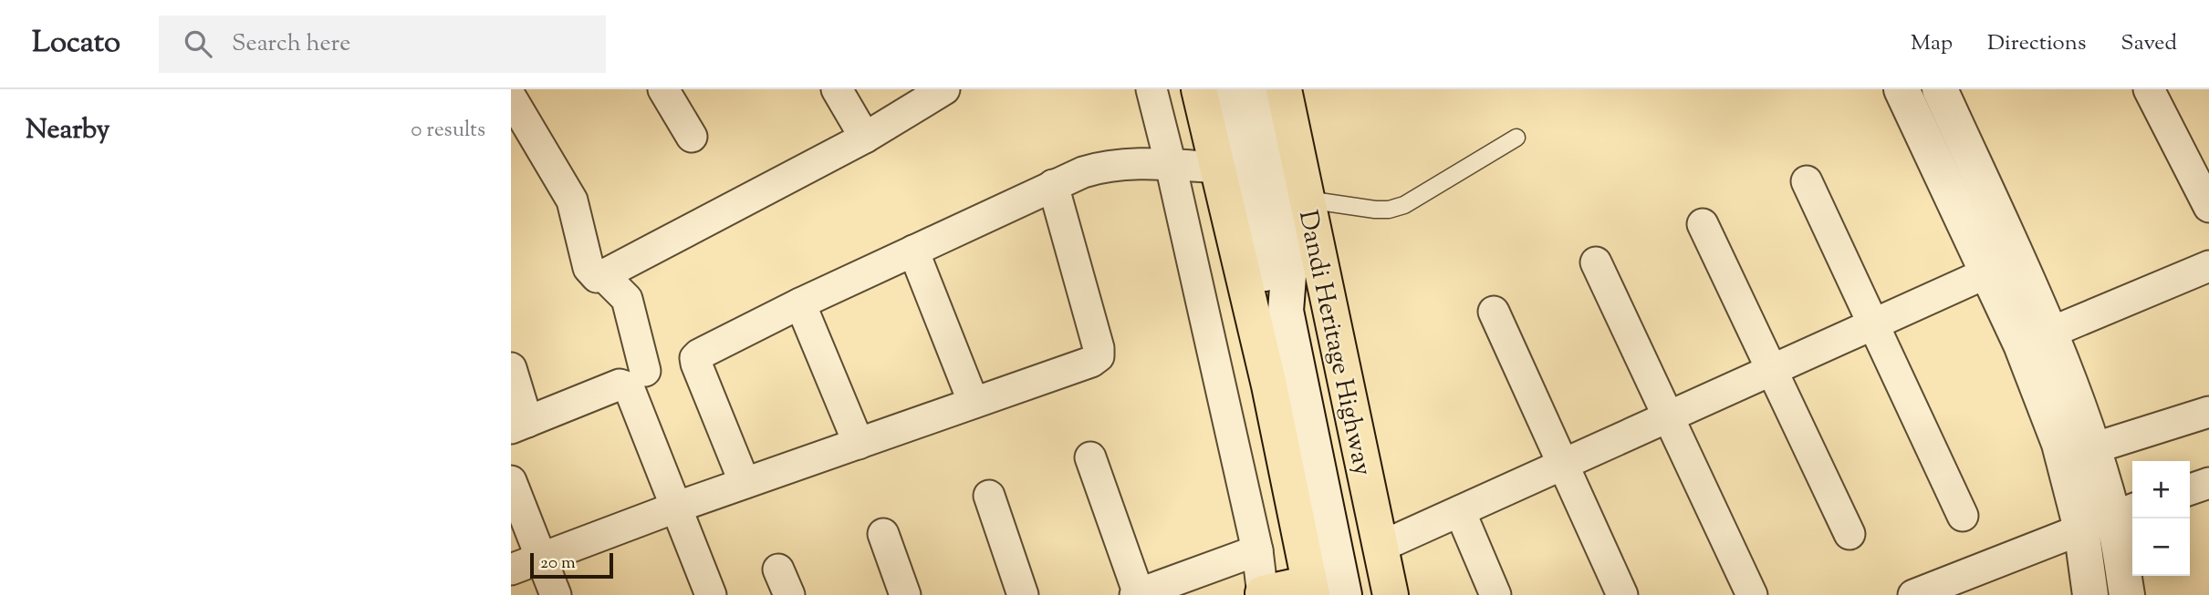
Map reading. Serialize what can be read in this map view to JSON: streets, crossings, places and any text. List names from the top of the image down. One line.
{"streets":{"highway":["Dandi Heritage Highway"]},"scale_bar":"20 m","page":{"header":"Locato","search":"Search here","nav":["Map","Directions","Saved"],"heading":["Nearby","0 results"],"map_buttons":["+","−"],"scale":"20 m"}}
